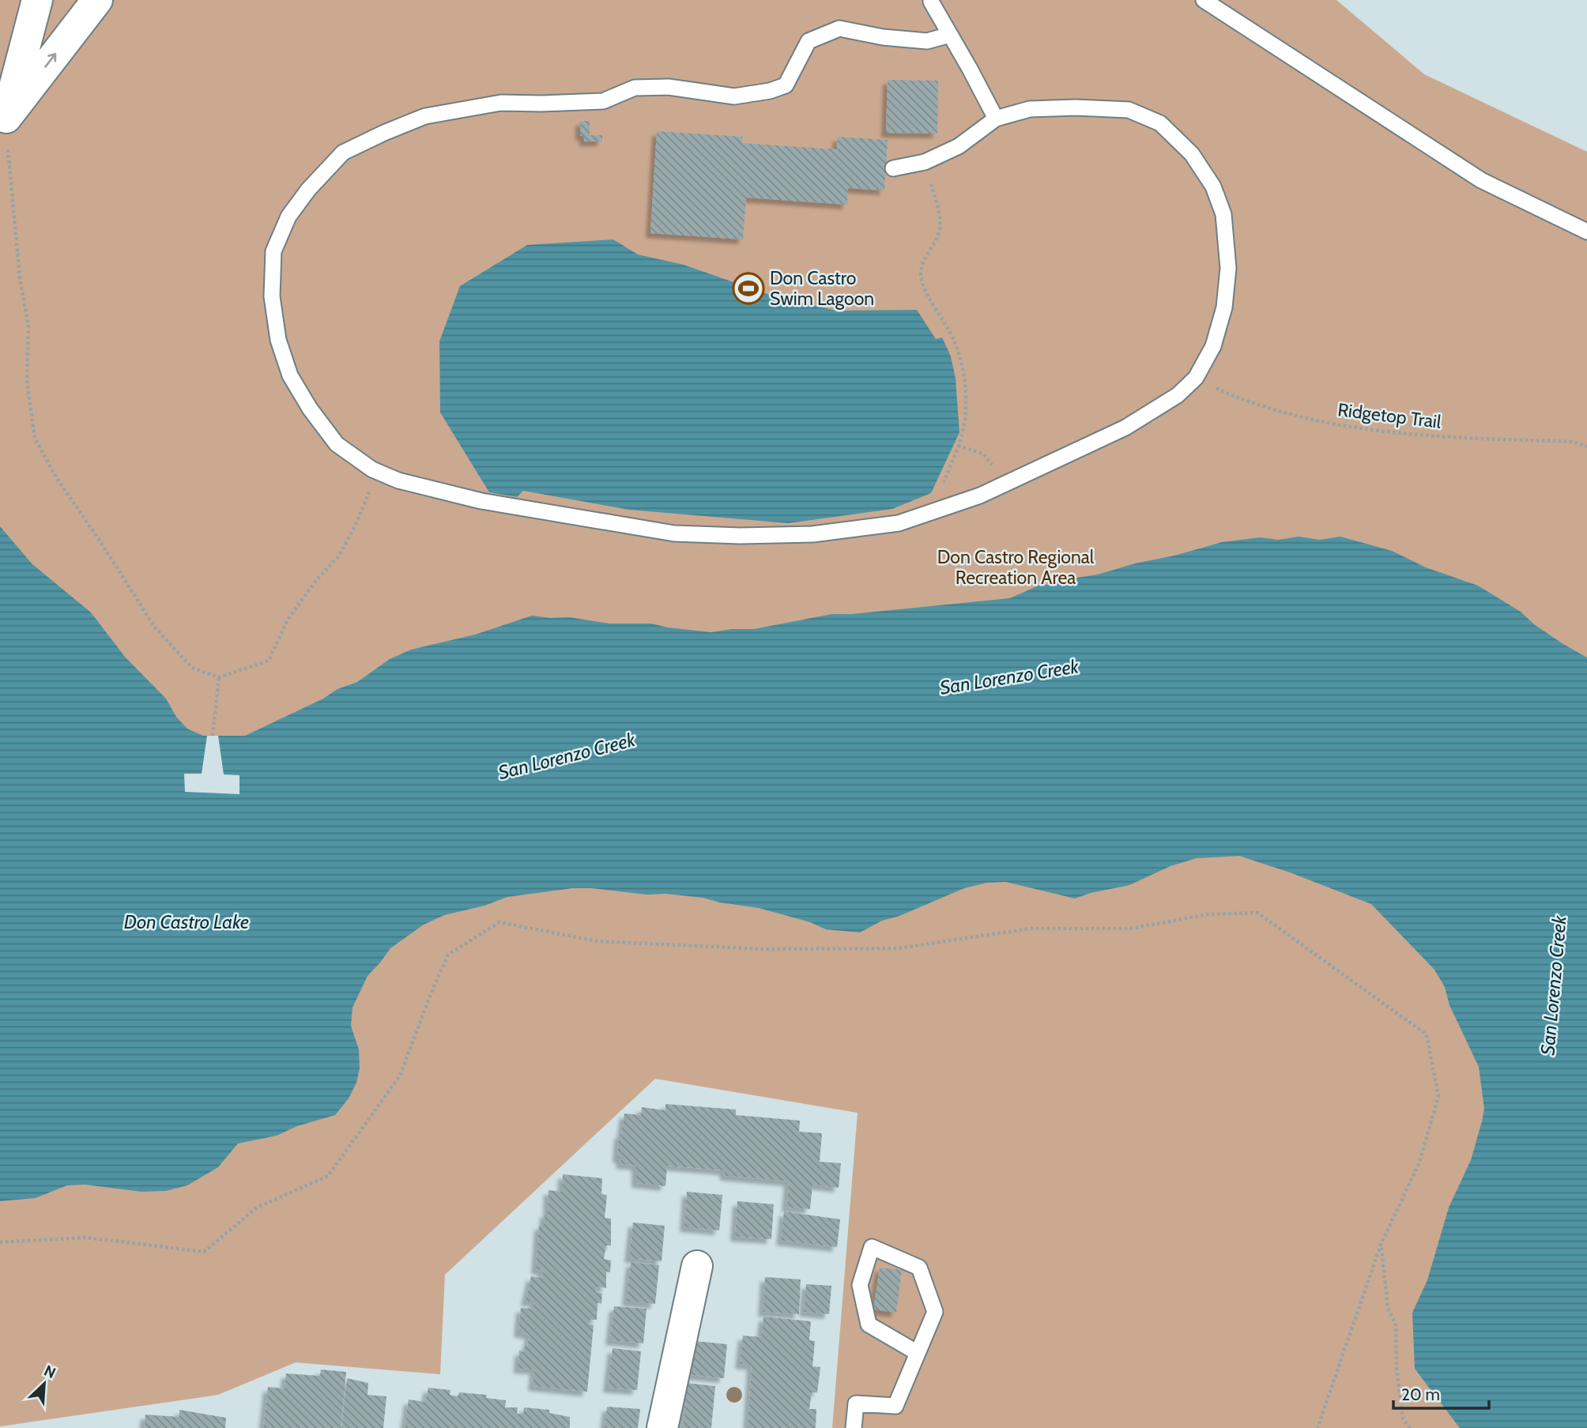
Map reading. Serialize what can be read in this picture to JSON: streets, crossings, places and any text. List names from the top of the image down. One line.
{"streets":{"path":["Ridgetop Trail"]},"water":["San Lorenzo Creek","Don Castro Lake"],"parks":["Don Castro Regional Recreation Area"],"places":{"sports":["Don Castro Swim Lagoon"]},"scale_bar":"20 m","north":"top right"}
